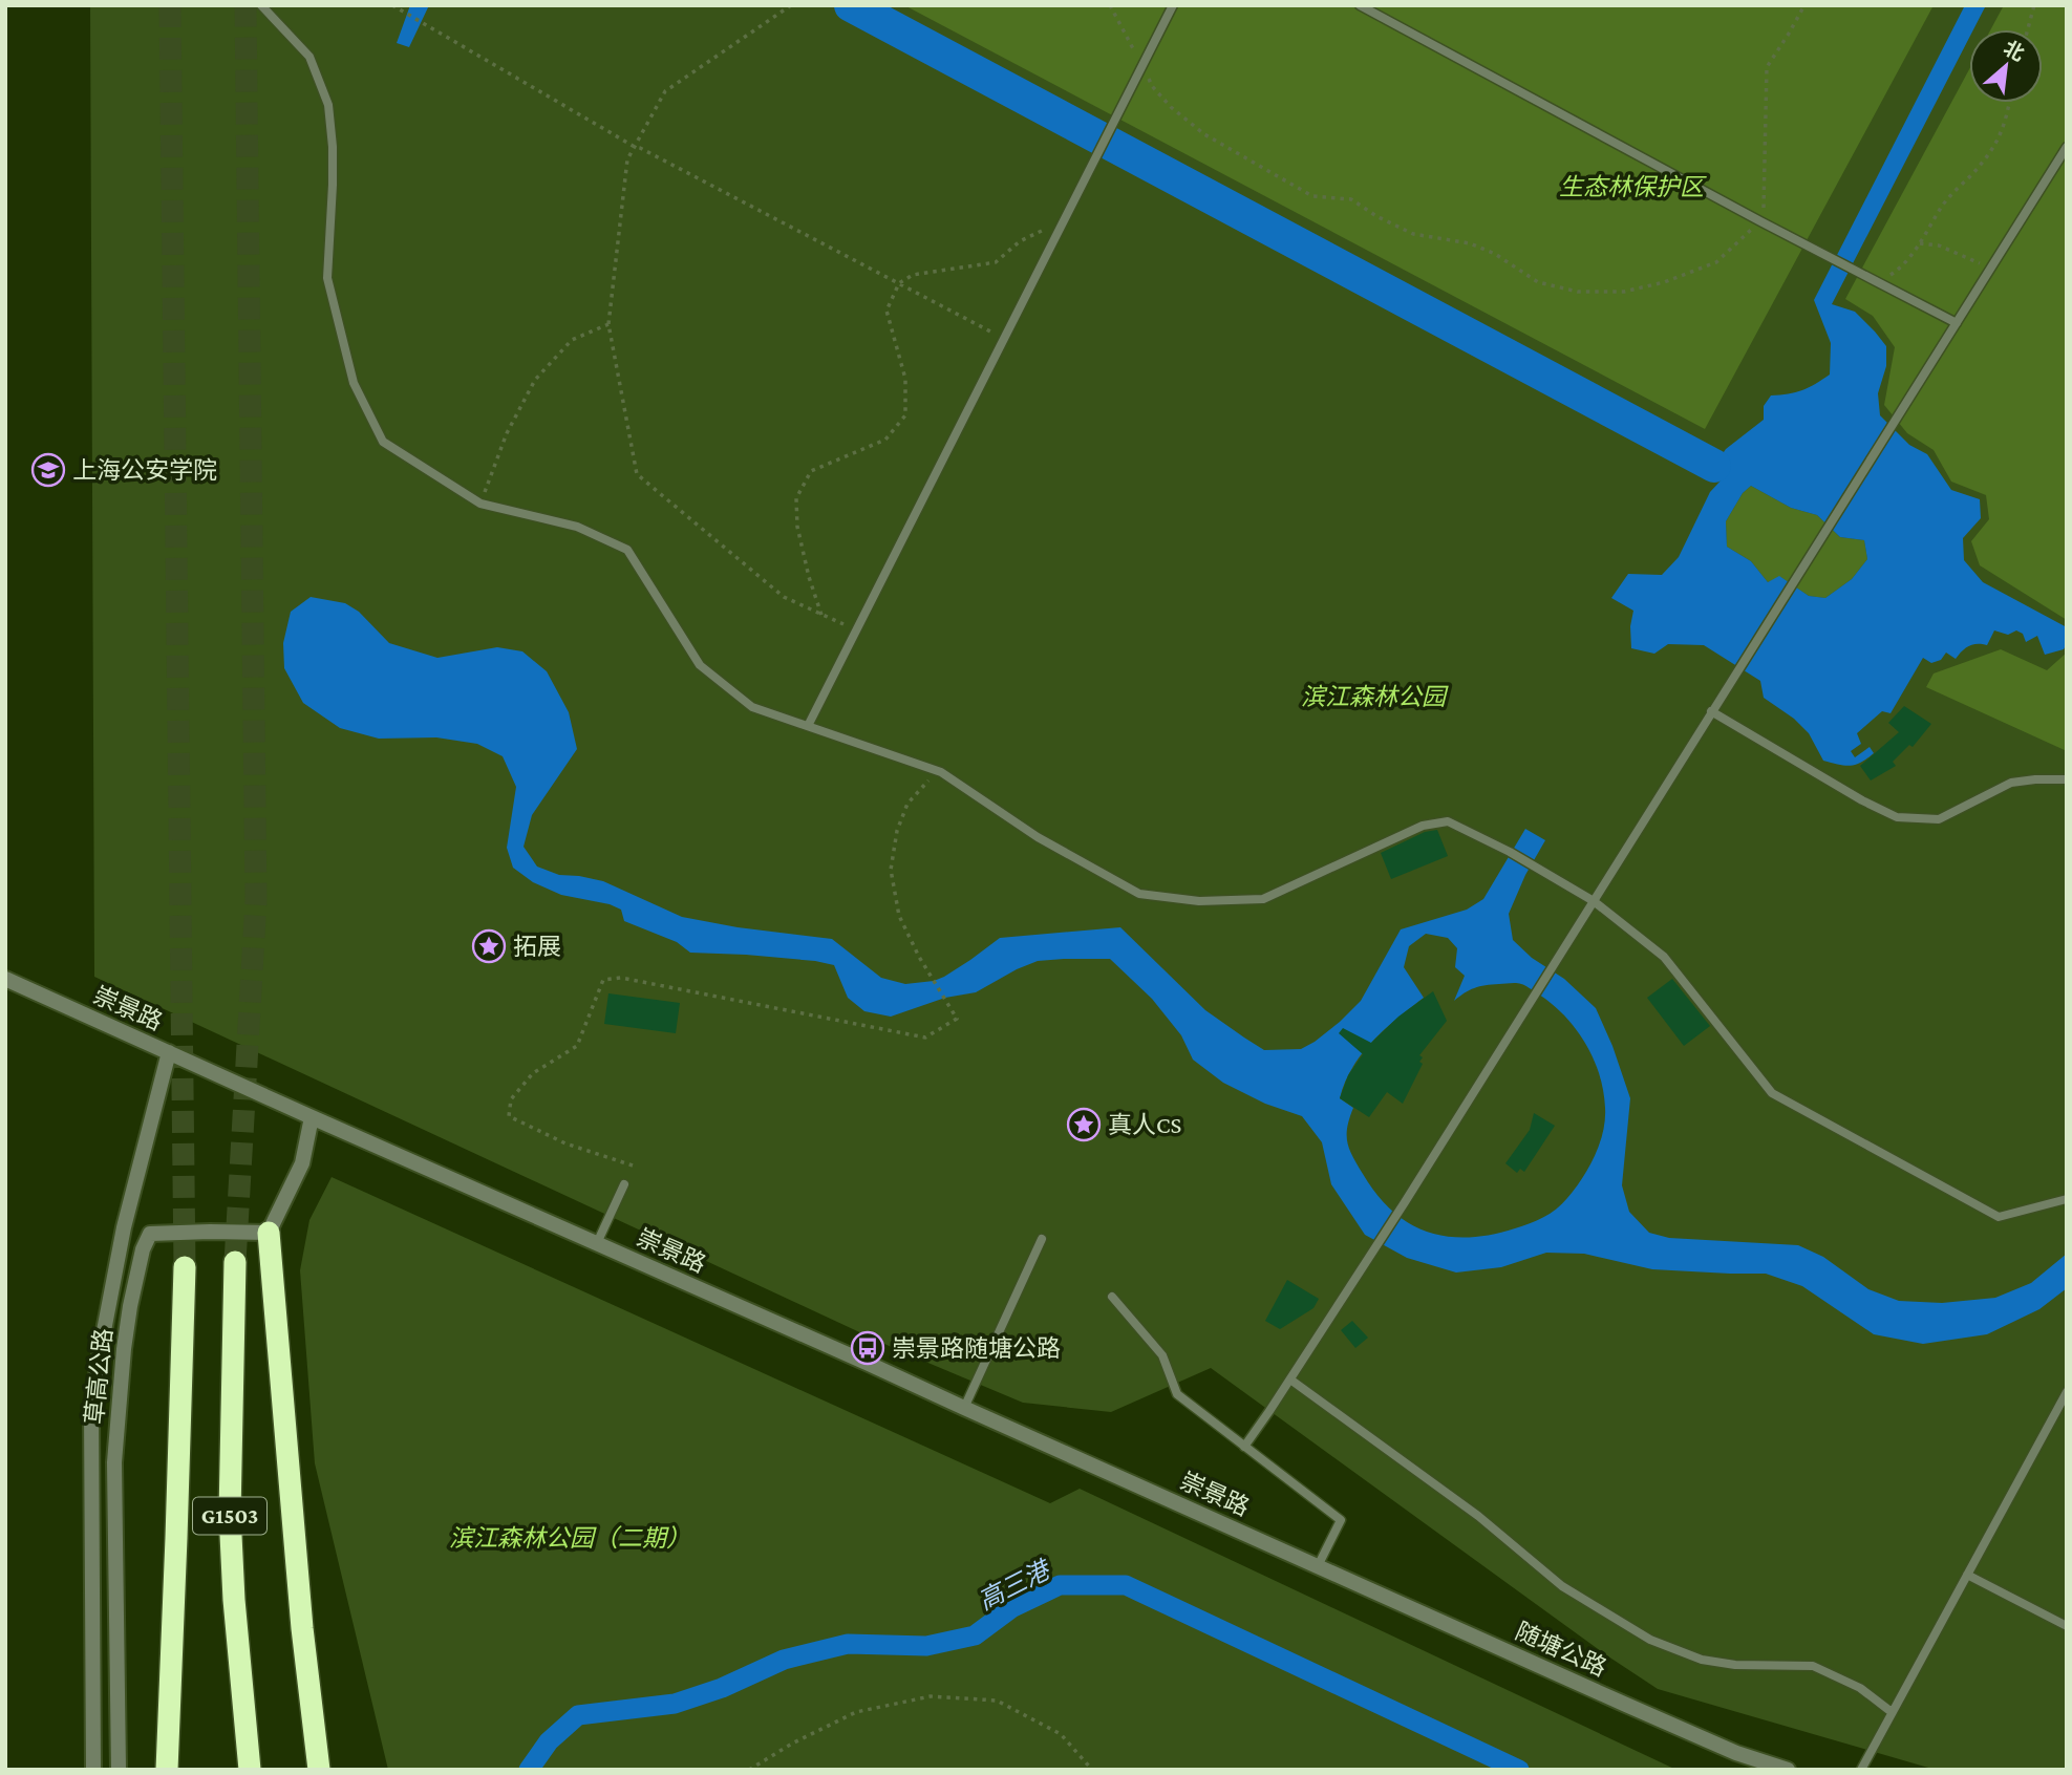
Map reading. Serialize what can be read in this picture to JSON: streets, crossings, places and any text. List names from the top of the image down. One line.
{"streets":{"highway":["G1503"],"street":["崇景路","草高公路","随塘公路"]},"crossings":[["崇景路","草高公路"],["崇景路","随塘公路"]],"water":["高三港"],"parks":["生态林保护区","滨江森林公园","滨江森林公园（二期）"],"places":{"school or university":["上海公安学院"],"place":["拓展","真人CS"],"bus stop":["崇景路随塘公路"]},"north":"top right"}
